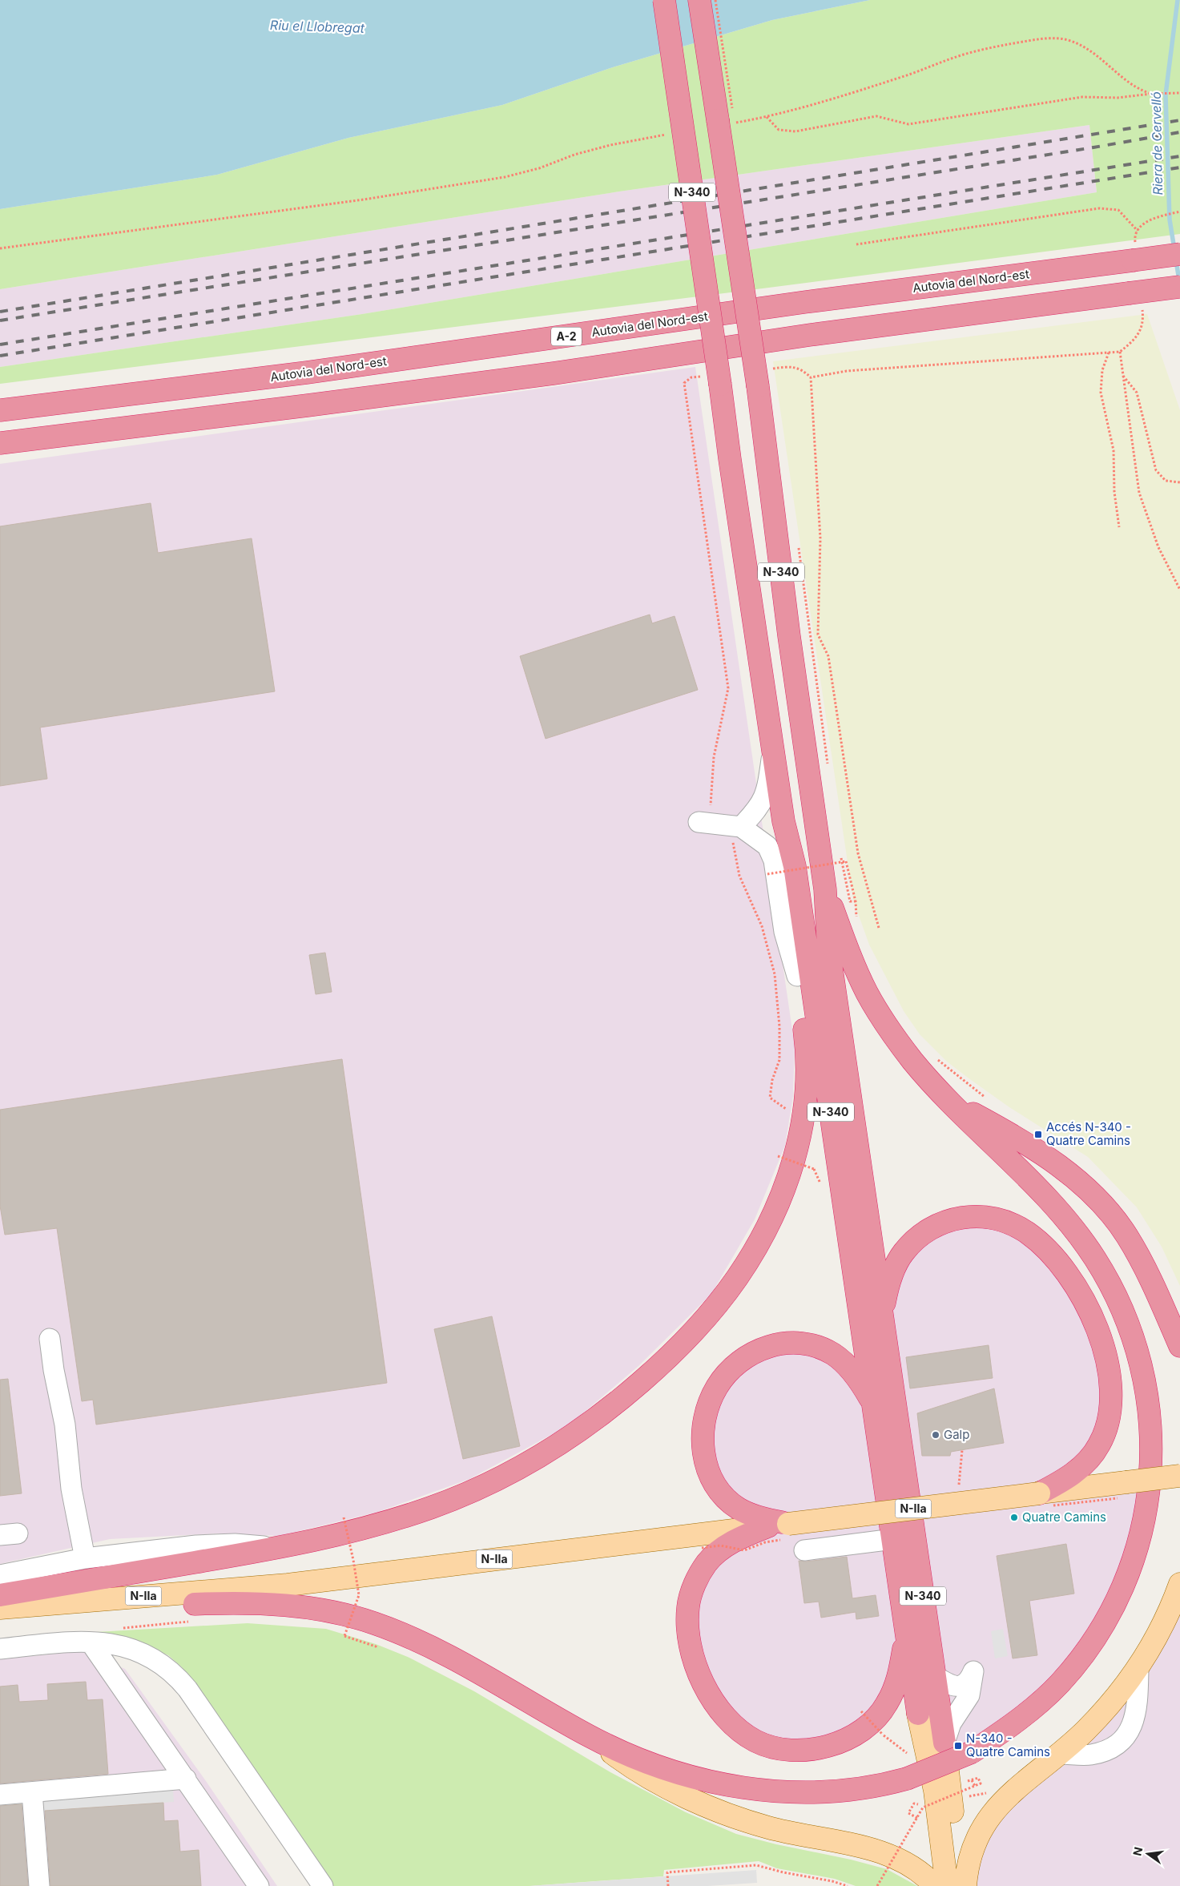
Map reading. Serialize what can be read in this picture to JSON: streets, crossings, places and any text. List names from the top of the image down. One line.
{"streets":{"highway":["N-340","Autovia del Nord-est","A-2"],"main road":["N-IIa"]},"water":["Riu el Llobregat","Riera de Cervelló"],"places":{"transit":["Accés N-340 - Quatre Camins","N-340 - Quatre Camins"],"other":["Galp","Quatre Camins"]},"north":"left"}
